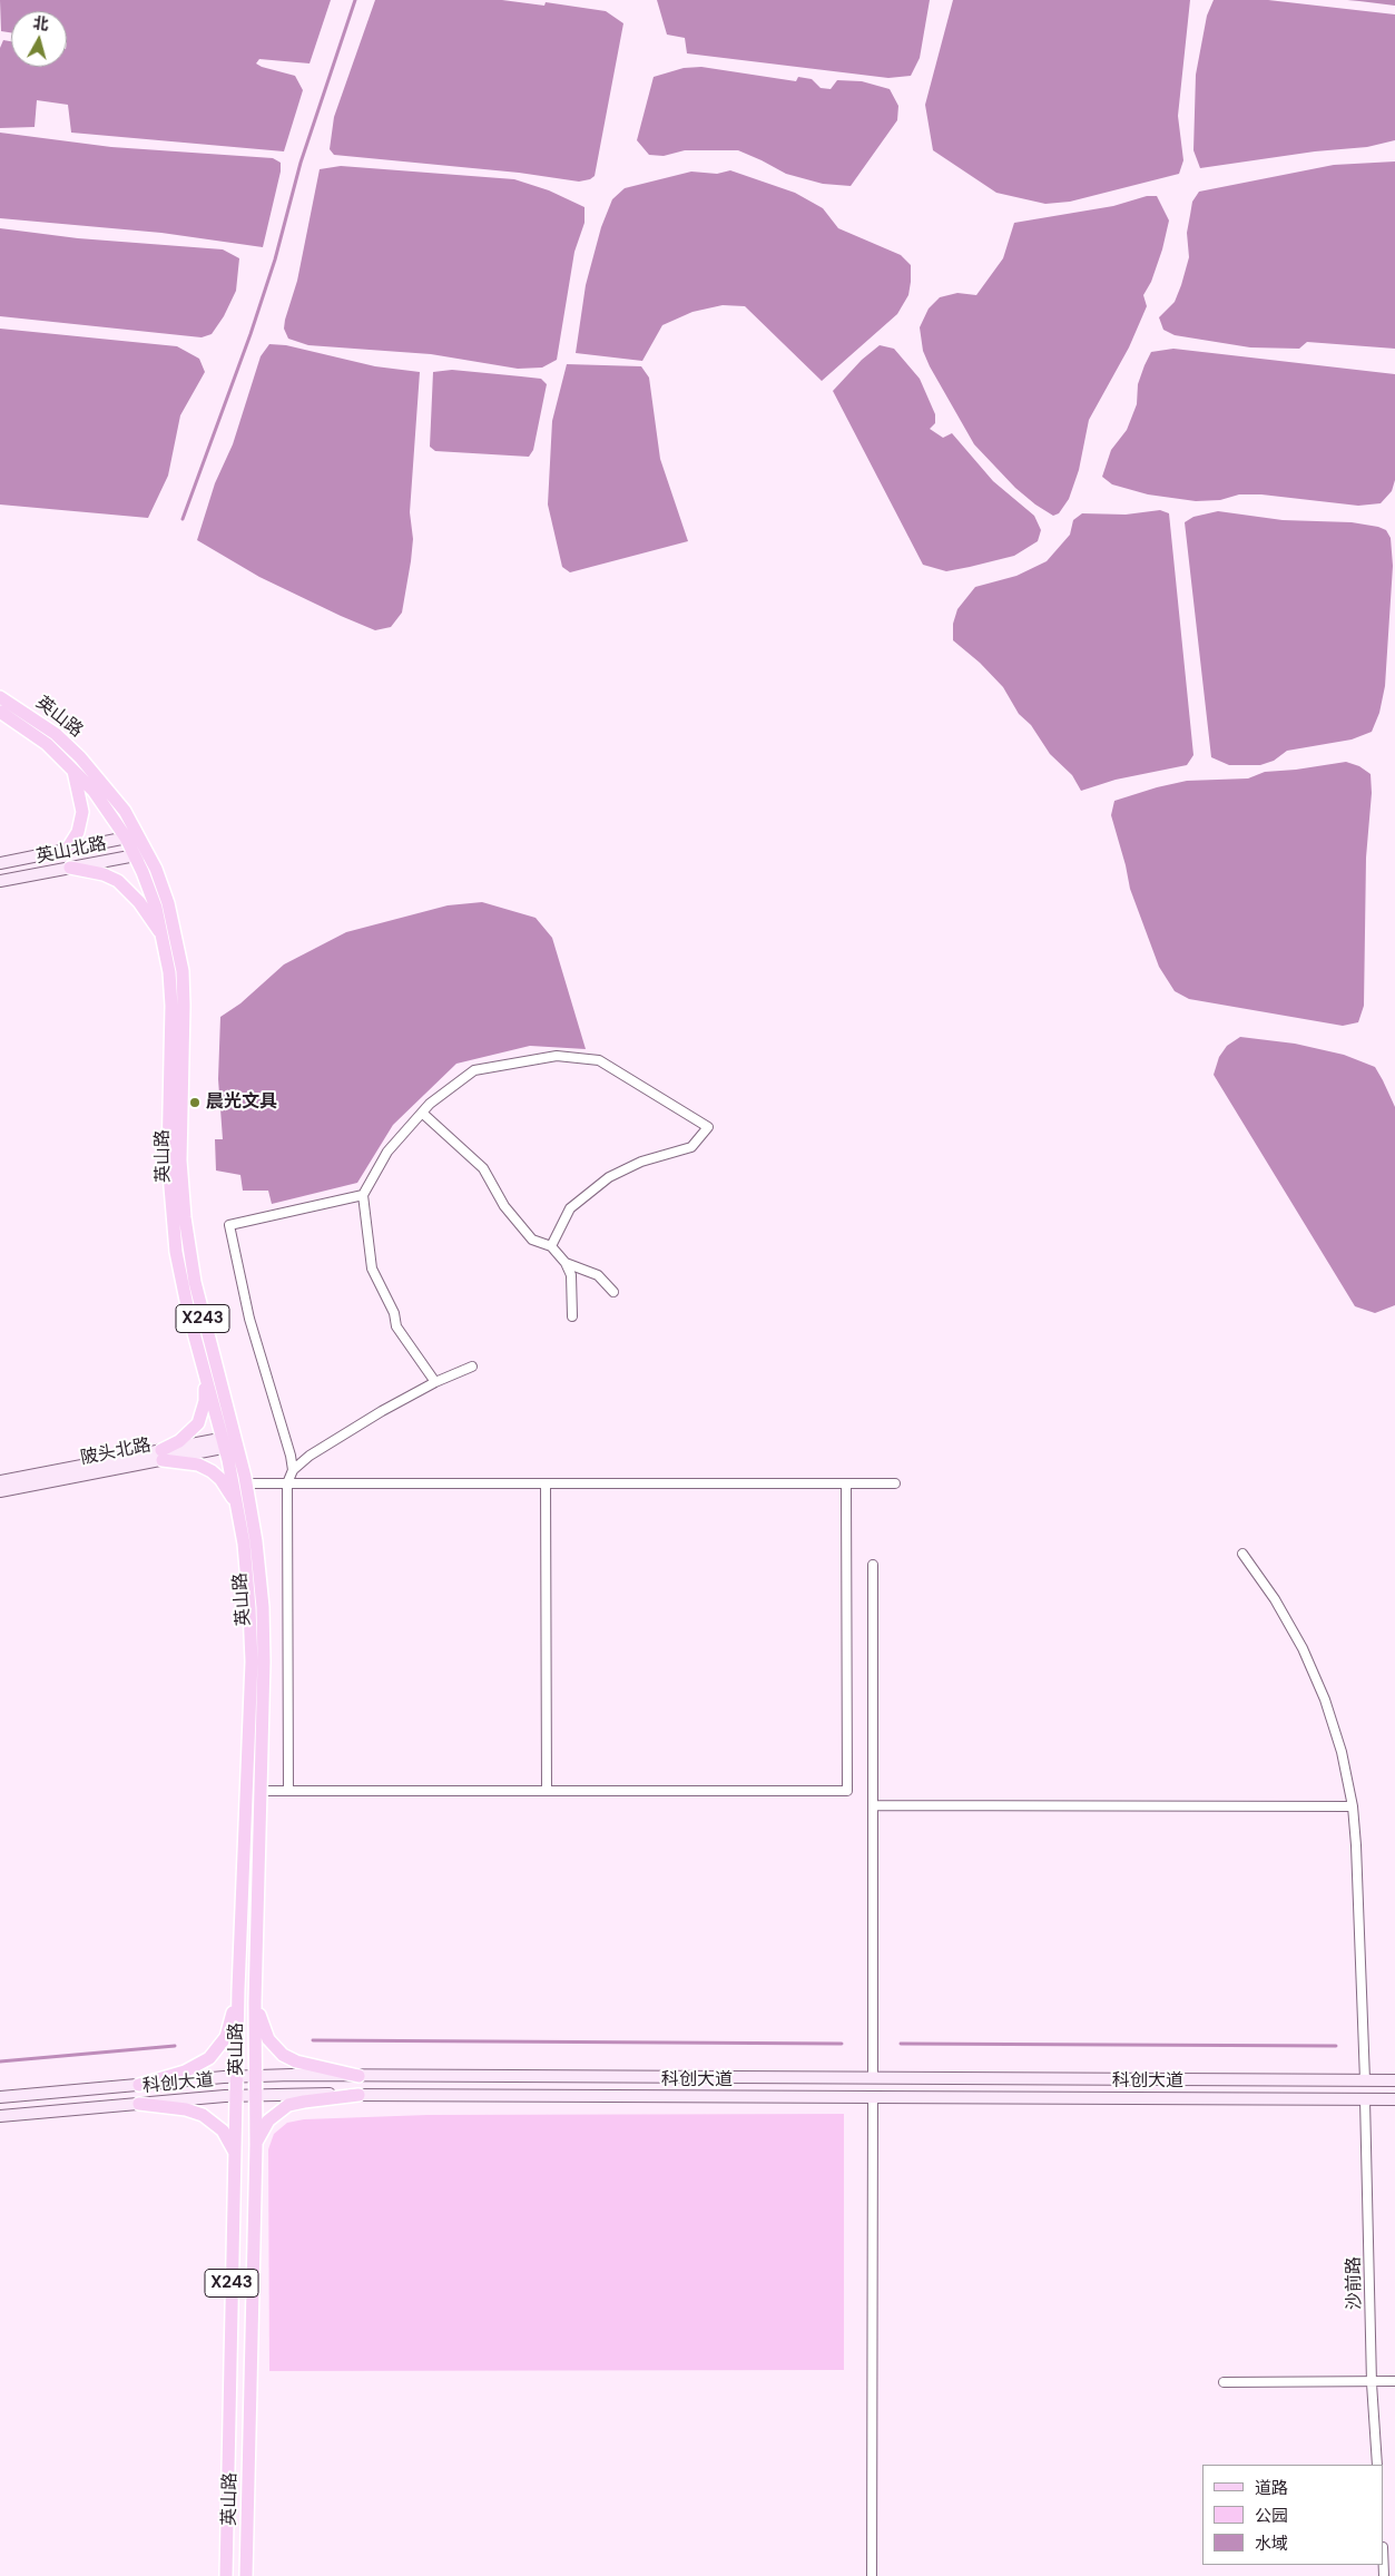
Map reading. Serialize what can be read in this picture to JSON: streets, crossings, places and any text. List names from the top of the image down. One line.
{"streets":{"main road":["英山路","英山北路","X243","陂头北路","科创大道"],"street":["沙前路"]},"crossings":[["英山路","英山北路"],["英山路","陂头北路"],["英山路","科创大道"],["科创大道","沙前路"]],"places":["晨光文具"],"legend":["道路","公园","水域"],"north":"top"}
